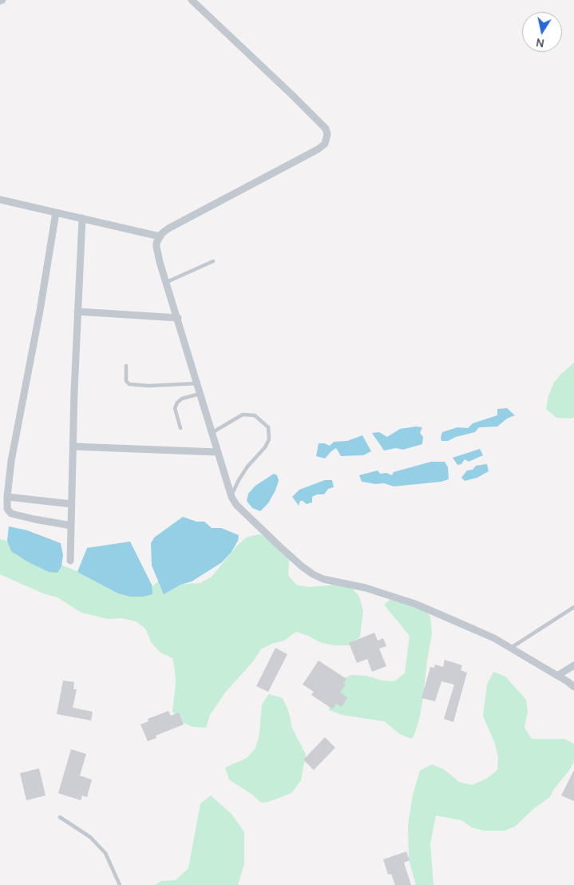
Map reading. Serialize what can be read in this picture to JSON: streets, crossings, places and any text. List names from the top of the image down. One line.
{"north":"bottom"}
